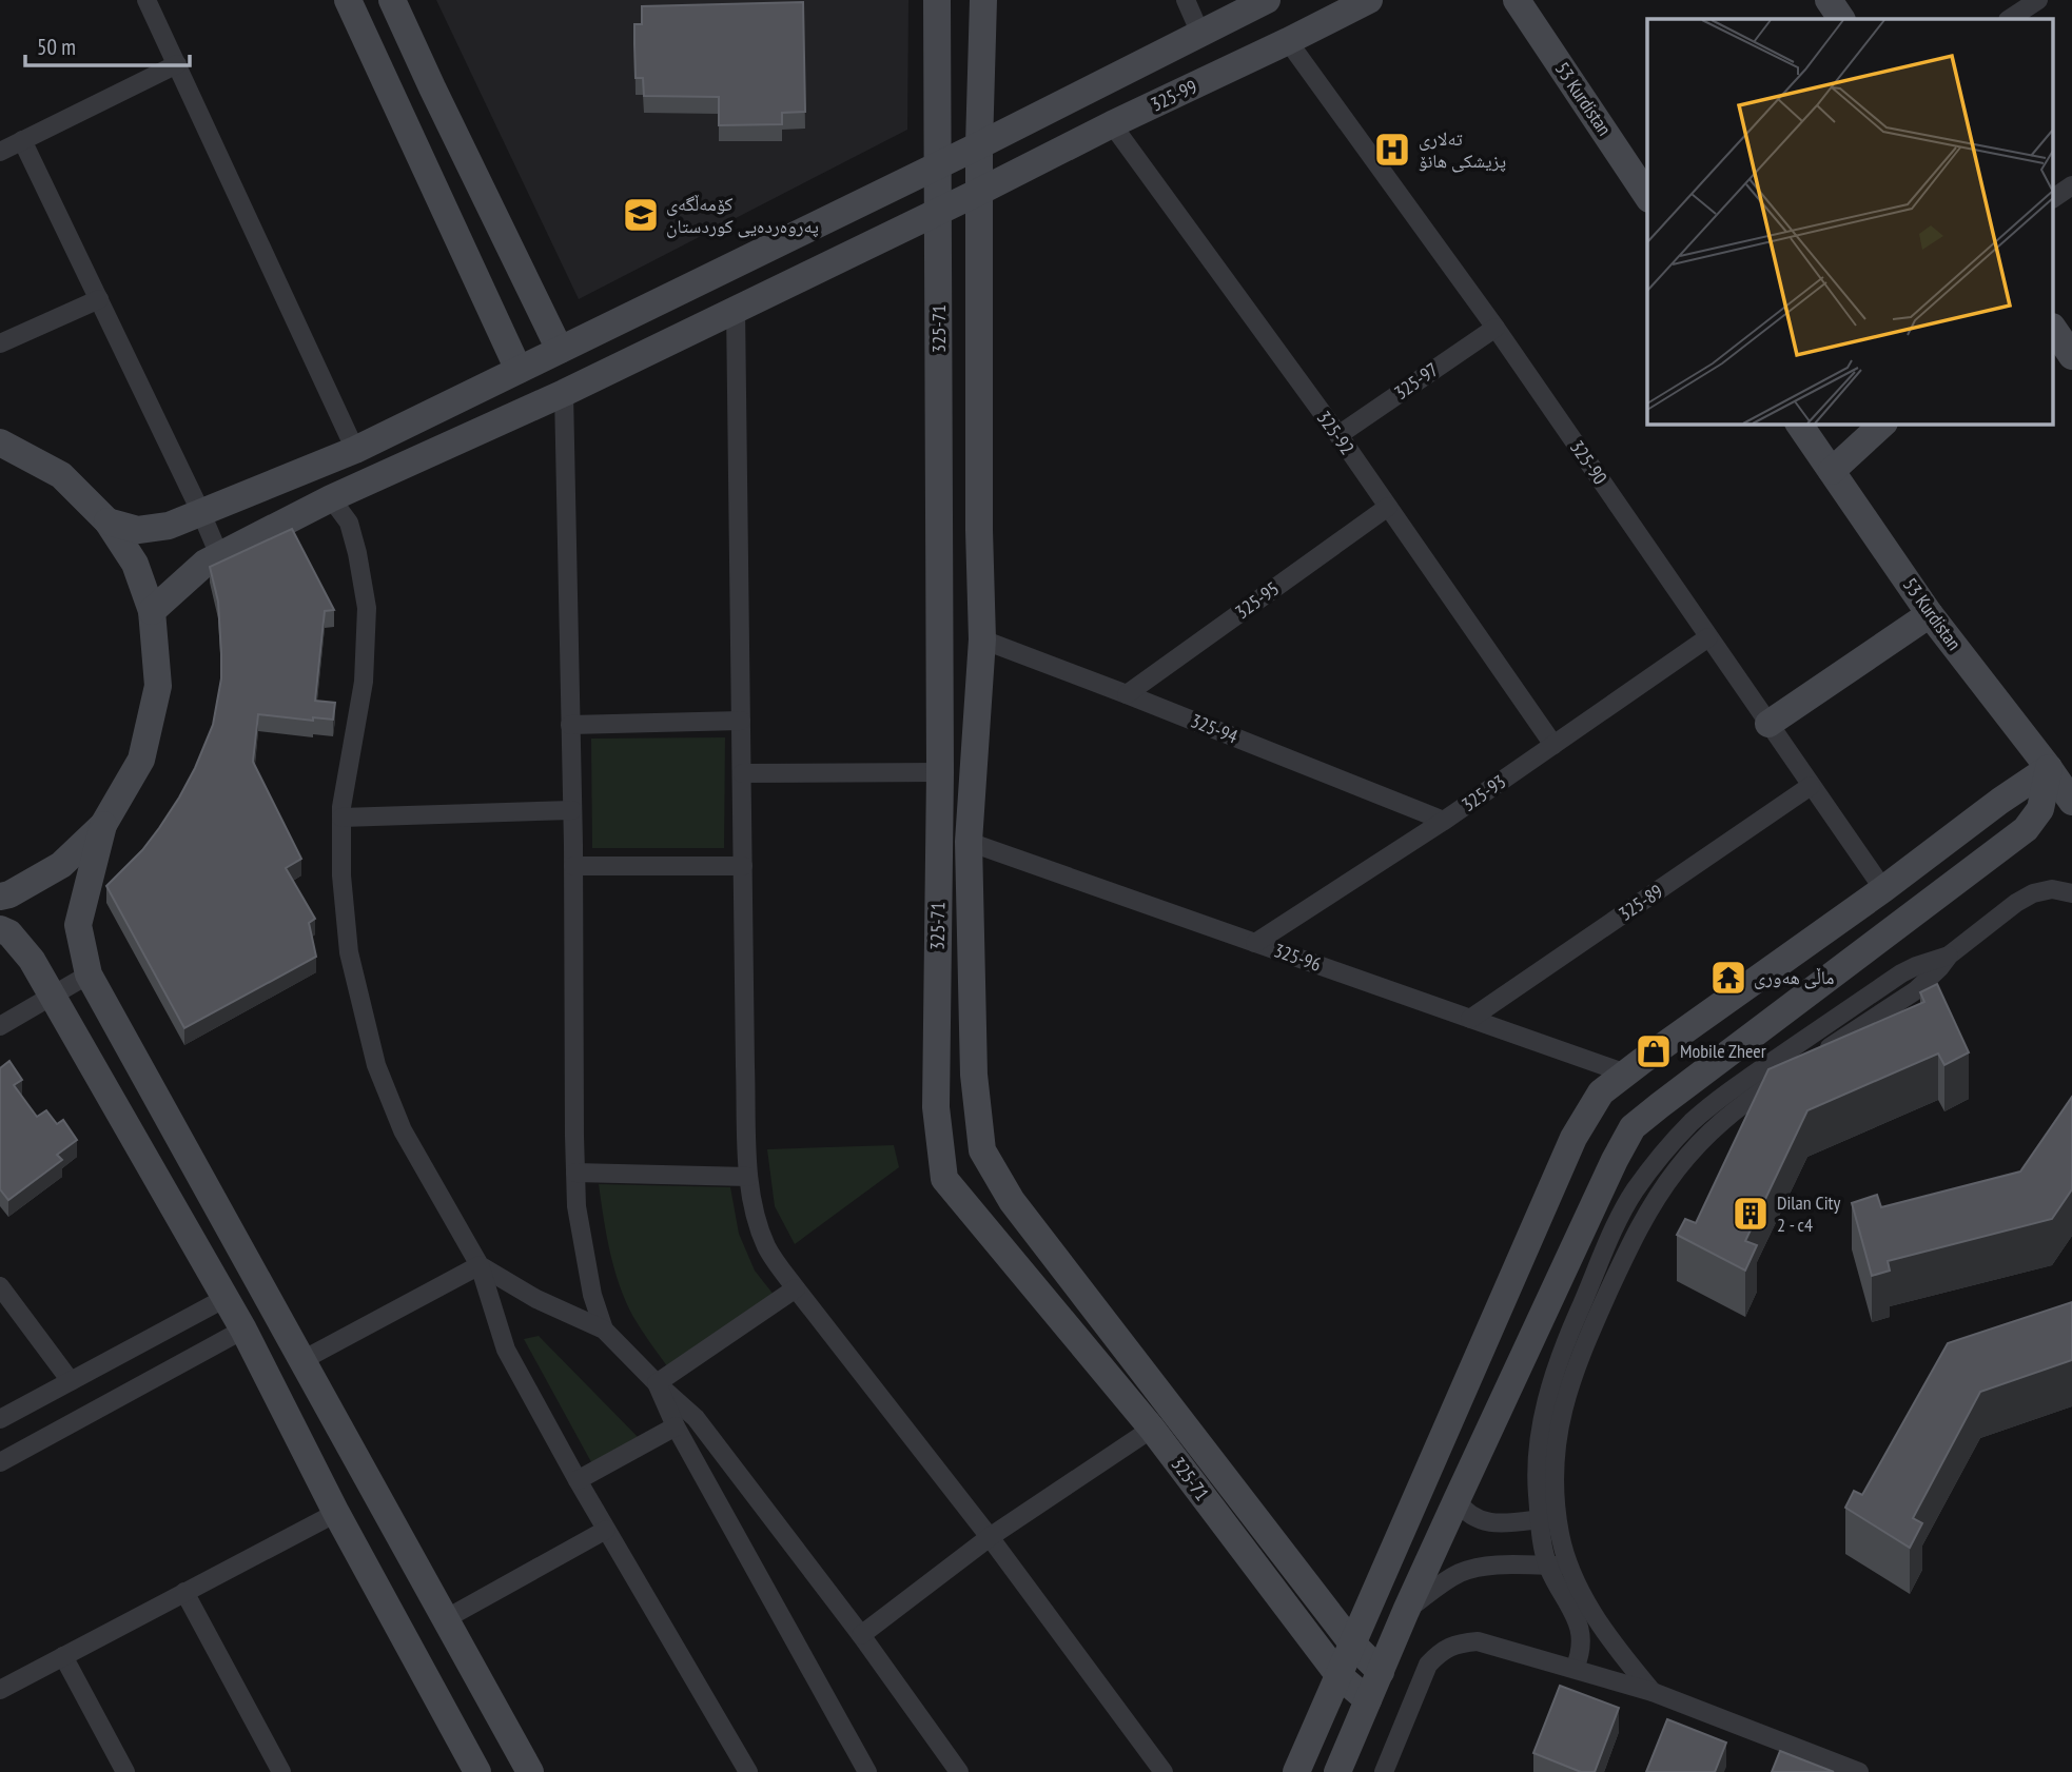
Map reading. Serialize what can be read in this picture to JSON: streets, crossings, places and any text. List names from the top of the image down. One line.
{"streets":{"street":["325-99","53 Kurdistan","325-71","325-97","325-92","325-90","325-95","325-94","325-93","325-89","325-96"]},"crossings":[["325-99","325-71"],["325-99","325-92"],["325-99","325-90"],["325-71","325-94"],["325-71","325-96"],["325-97","325-92"],["325-97","325-90"],["325-92","325-95"],["325-92","325-93"],["325-90","325-93"],["325-90","325-89"],["325-95","325-94"],["325-94","325-93"],["325-93","325-96"],["325-89","325-96"]],"places":{"hospital":["تەلاری پزیشکی هانۆ"],"school or university":["كۆمەڵگەی پەروەردەیی كوردستان"],"temple":["ماڵی هەوری"],"shop":["Mobile Zheer"],"building":["Dilan City 2 - c4"]},"scale_bar":"50 m"}
